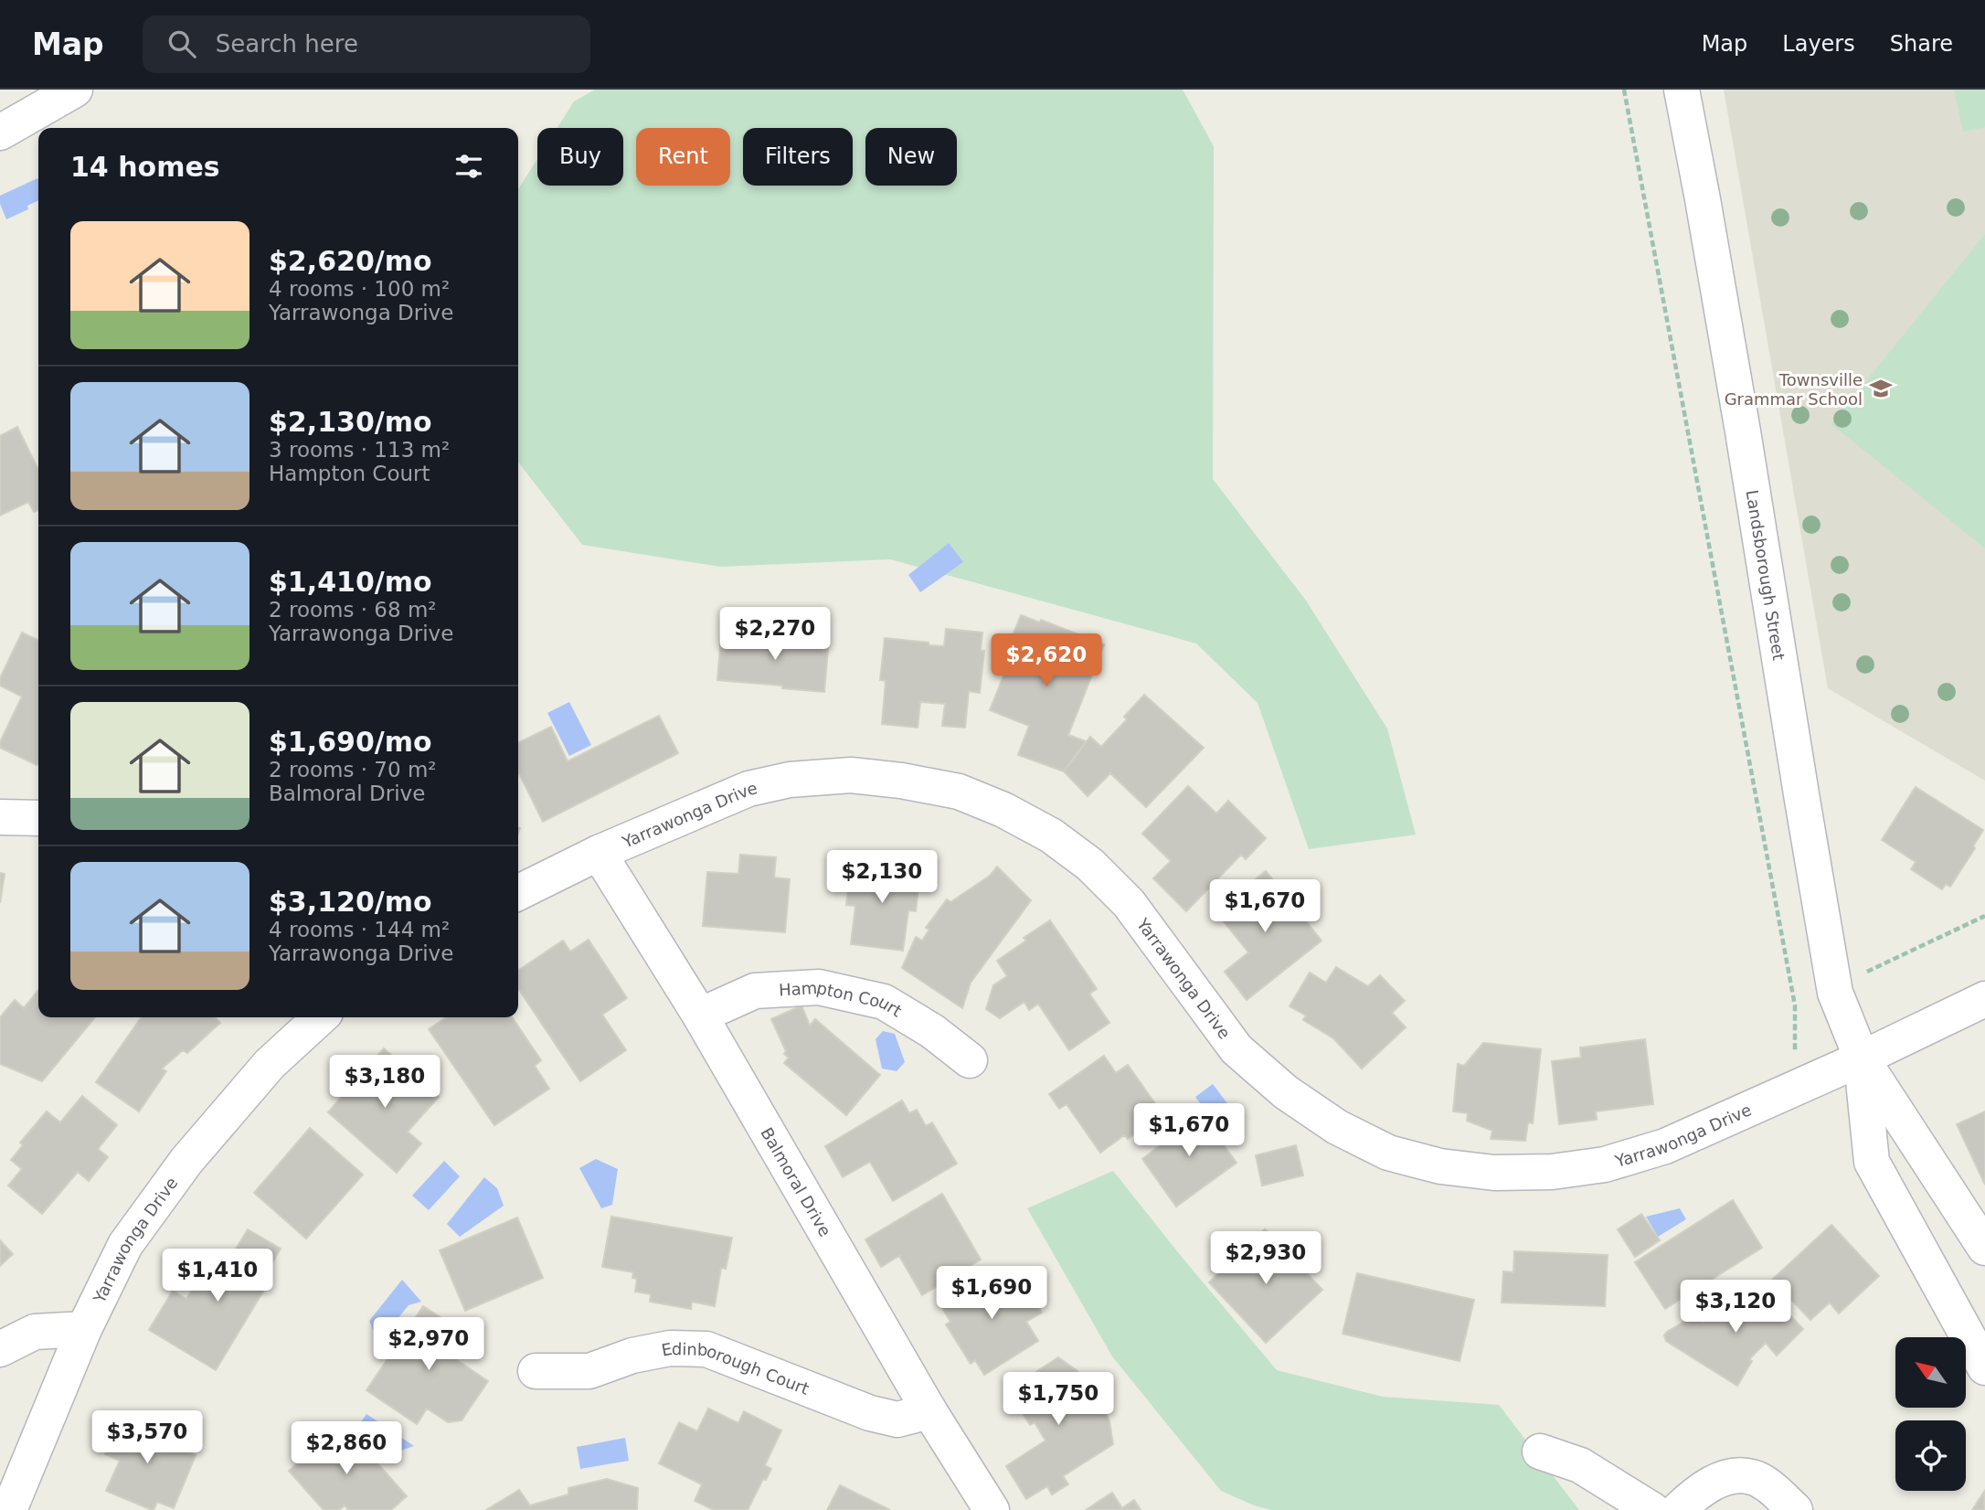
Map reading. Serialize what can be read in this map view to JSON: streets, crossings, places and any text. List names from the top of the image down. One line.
{"streets":{"street":["Landsborough Street","Yarrawonga Drive","Hampton Court","Balmoral Drive","Edinborough Court"]},"crossings":[["Landsborough Street","Yarrawonga Drive"],["Yarrawonga Drive","Balmoral Drive"],["Hampton Court","Balmoral Drive"],["Balmoral Drive","Edinborough Court"]],"places":{"school or university":["Townsville Grammar School"]},"north":"top left","page":{"header":"Map","search":"Search here","nav":["Map","Layers","Share"],"chip":["Buy","Rent","Filters","New"],"heading":"14 homes","list":[{"name":"$2,620/mo","note":"4 rooms · 100 m² · Yarrawonga Drive"},{"name":"$2,130/mo","note":"3 rooms · 113 m² · Hampton Court"},{"name":"$1,410/mo","note":"2 rooms · 68 m² · Yarrawonga Drive"},{"name":"$1,690/mo","note":"2 rooms · 70 m² · Balmoral Drive"},{"name":"$3,120/mo","note":"4 rooms · 144 m² · Yarrawonga Drive"}],"price":["$2,270","$2,620","$2,130","$1,670","$3,180","$1,670","$2,930","$1,410","$1,690","$3,120","$2,970","$1,750","$3,570","$2,860"]}}
